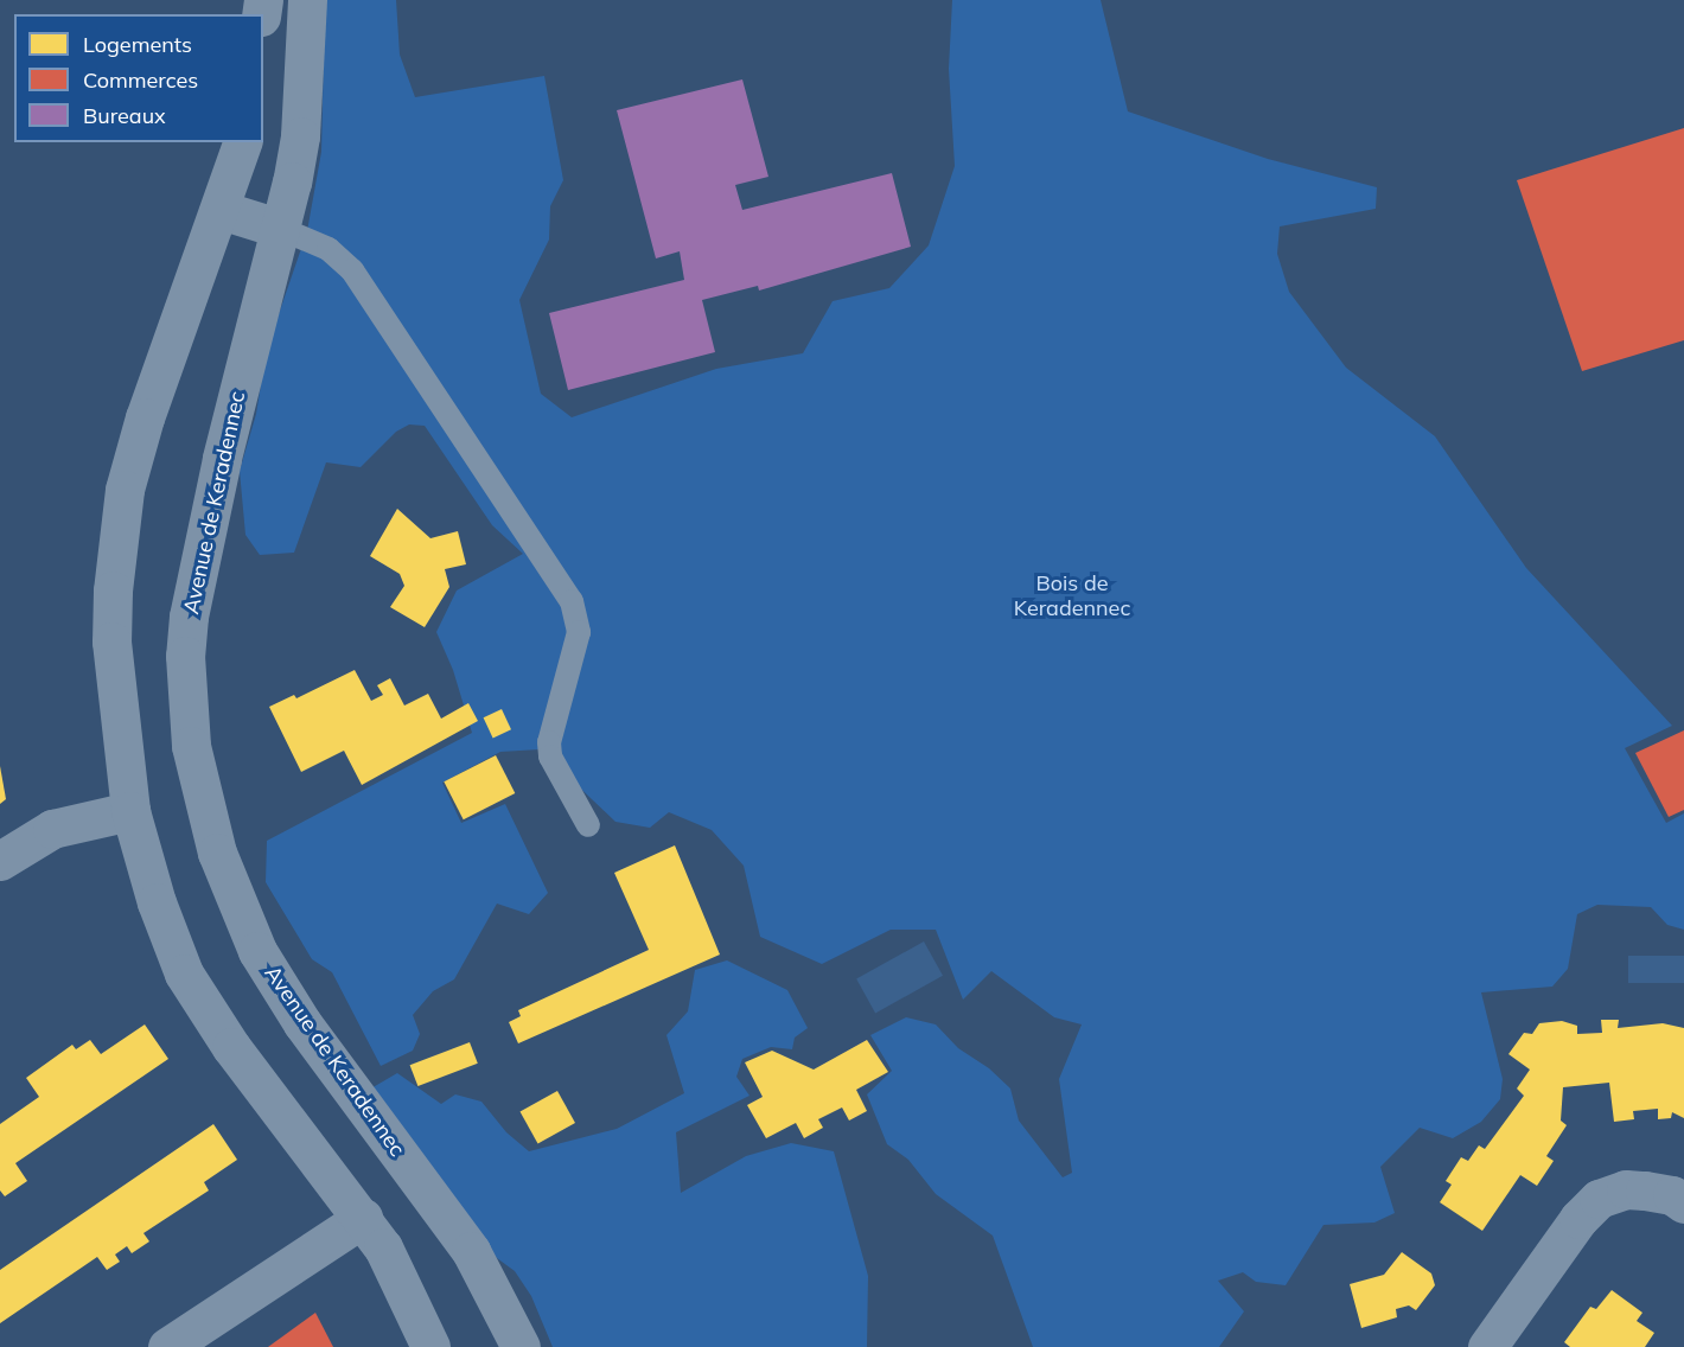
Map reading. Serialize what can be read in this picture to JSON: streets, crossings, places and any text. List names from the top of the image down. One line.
{"streets":{"street":["Avenue de Keradennec"]},"parks":["Bois de Keradennec"],"legend":["Logements","Commerces","Bureaux"]}
